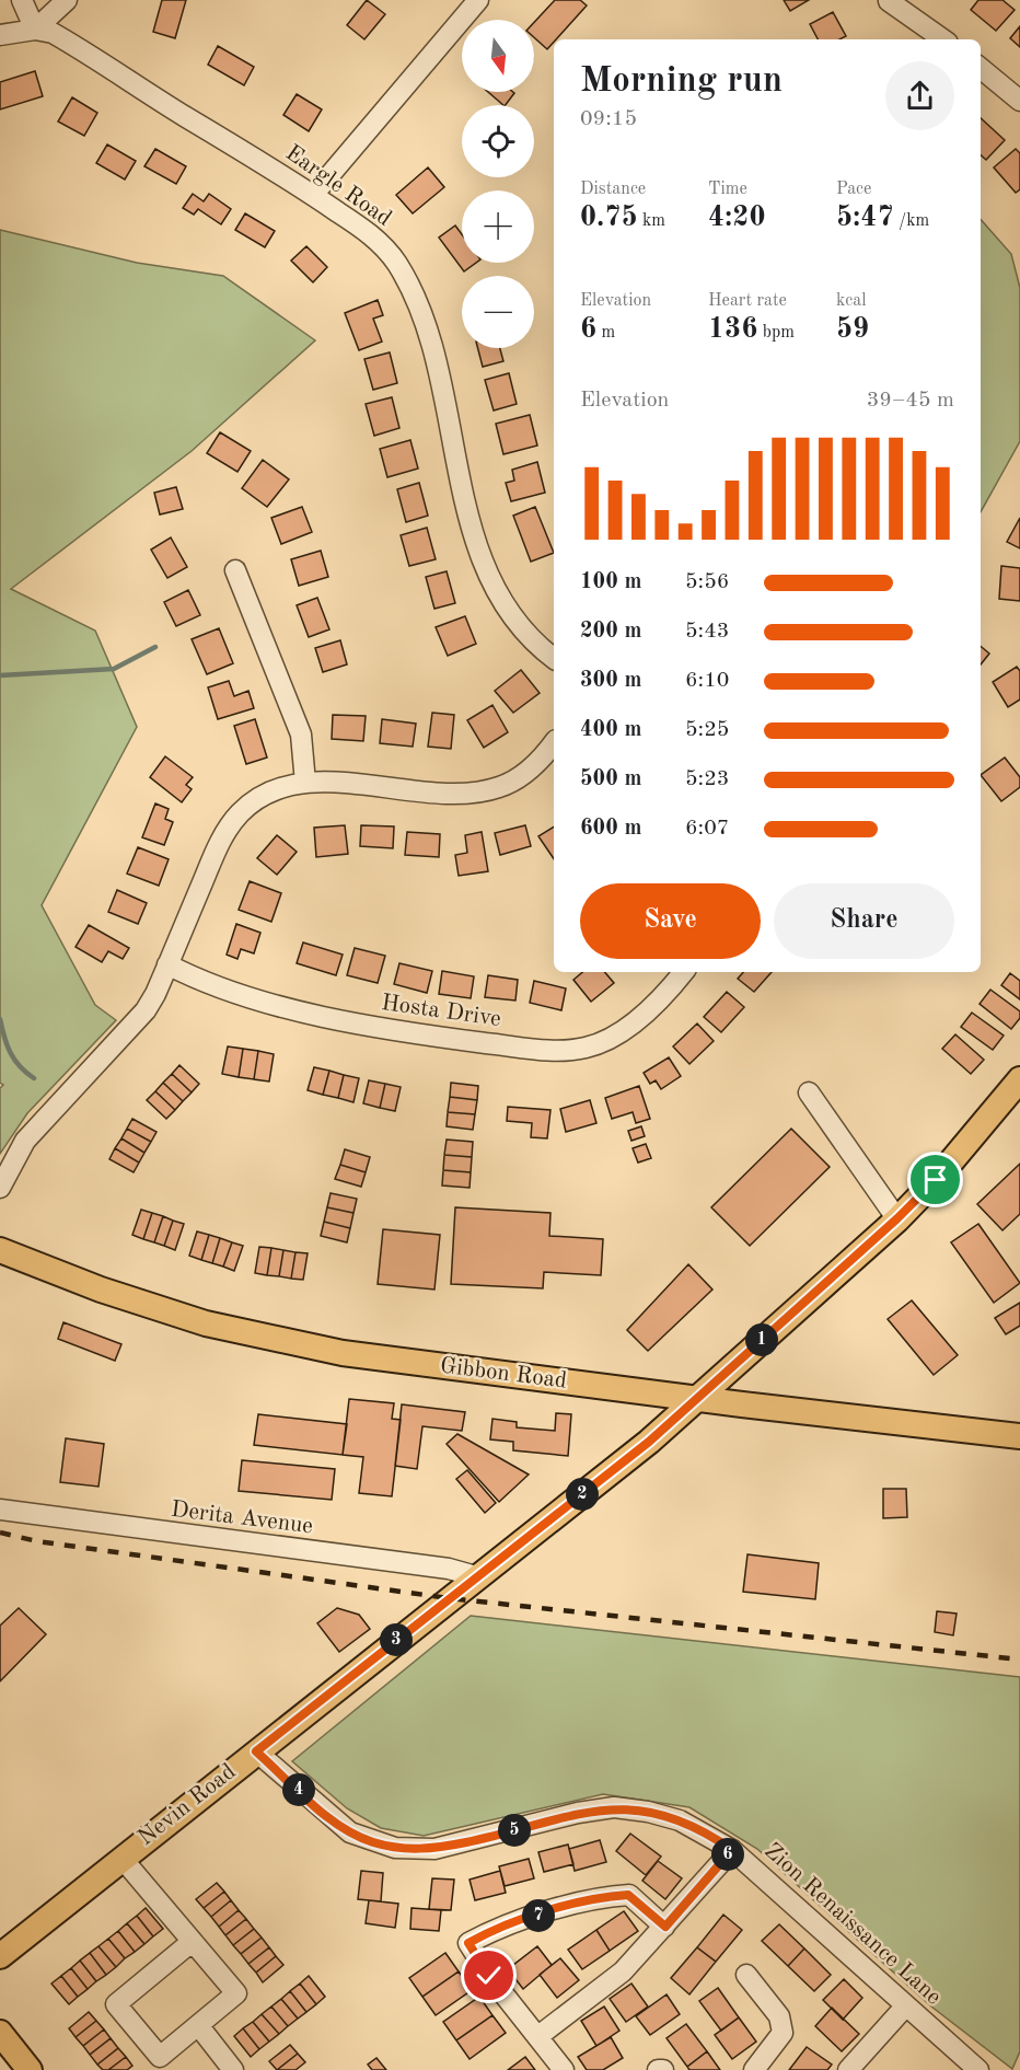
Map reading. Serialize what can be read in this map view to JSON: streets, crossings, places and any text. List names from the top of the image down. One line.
{"streets":{"main road":["Gibbon Road","Nevin Road"],"street":["Eargle Road","Hosta Drive","Derita Avenue","Zion Renaissance Lane"]},"crossings":[["Gibbon Road","Nevin Road"],["Derita Avenue","Nevin Road"],["Nevin Road","Zion Renaissance Lane"]],"north":"bottom","page":{"map_buttons":["+","−"],"heading":["Morning run","09:15"],"stats":[["Distance","0.75 km"],["Time","4:20"],["Pace","5:47 /km"],["Elevation","6 m"],["Heart rate","136 bpm"],["kcal","59"]],"chart":["Elevation","39–45 m"],"list":[{"name":"100 m","note":"5:56"},{"name":"200 m","note":"5:43"},{"name":"300 m","note":"6:10"},{"name":"400 m","note":"5:25"},{"name":"500 m","note":"5:23"},{"name":"600 m","note":"6:07"}],"buttons":["Save","Share"],"pins":["1","2","3","4","5","6","7"]}}
